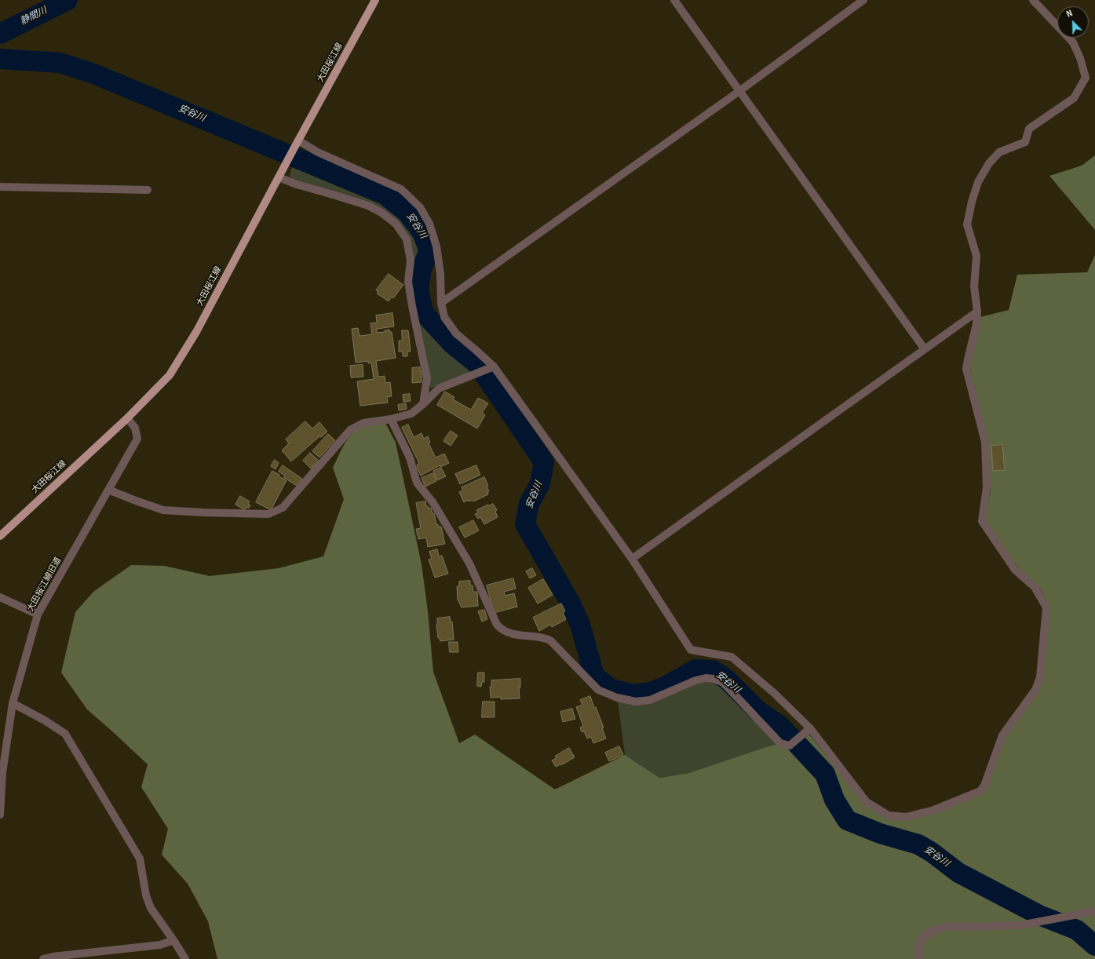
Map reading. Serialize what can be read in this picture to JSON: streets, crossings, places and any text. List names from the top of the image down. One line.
{"streets":{"main road":["大田桜江線"],"street":["大田桜江線旧道"]},"crossings":[["大田桜江線","大田桜江線旧道"]],"water":["静間川","安谷川"],"north":"top left"}
